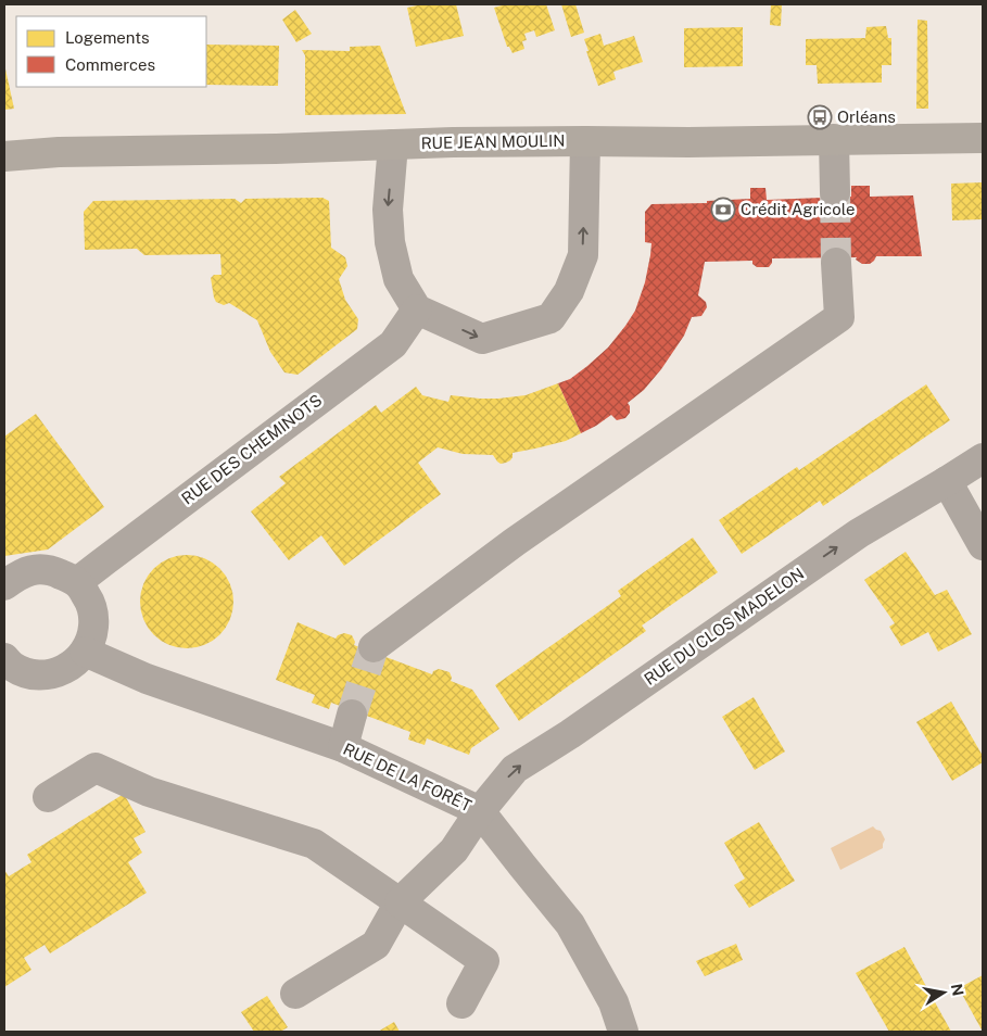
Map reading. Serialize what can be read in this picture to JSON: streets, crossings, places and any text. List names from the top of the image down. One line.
{"streets":{"main road":["RUE JEAN MOULIN"],"street":["RUE DES CHEMINOTS","RUE DU CLOS MADELON","RUE DE LA FORÊT"]},"crossings":[["RUE DU CLOS MADELON","RUE DE LA FORÊT"]],"places":{"bus stop":["Orléans"],"bank":["Crédit Agricole"]},"legend":["Logements","Commerces"],"north":"right"}
